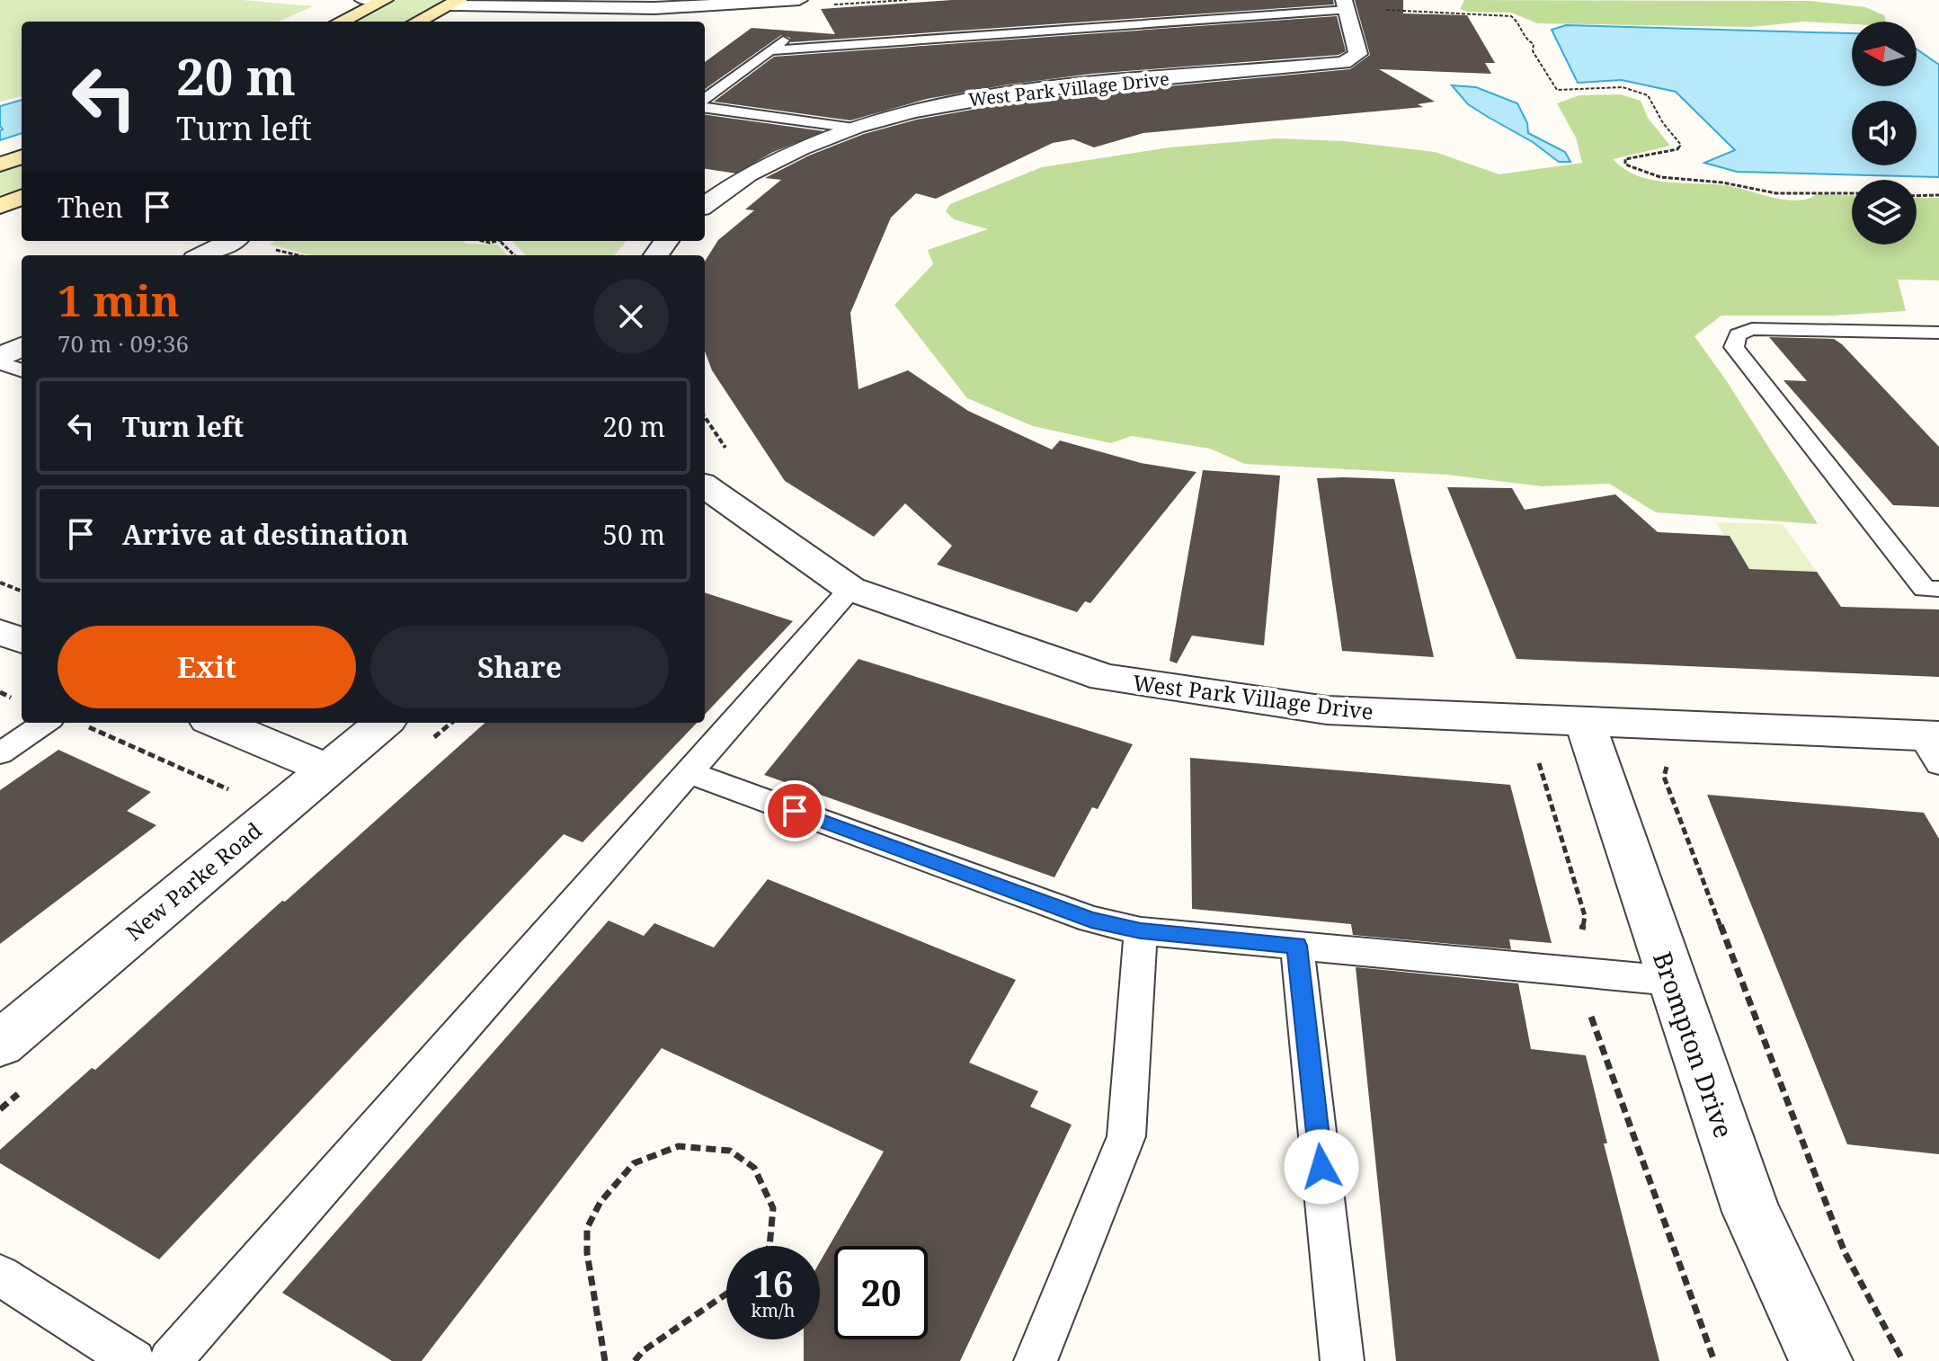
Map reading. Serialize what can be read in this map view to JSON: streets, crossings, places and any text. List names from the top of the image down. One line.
{"streets":{"street":["West Park Village Drive","New Parke Road","Brompton Drive"]},"crossings":[["West Park Village Drive","Brompton Drive"]],"north":"left","page":{"turn":["20 m","Turn left"],"then":"Then","heading":["1 min","70 m · 09:36"],"list":[{"name":"Turn left","value":"20 m"},{"name":"Arrive at destination","value":"50 m"}],"buttons":["Exit","Share"],"speed":"16 km/h","limit":"20"}}
